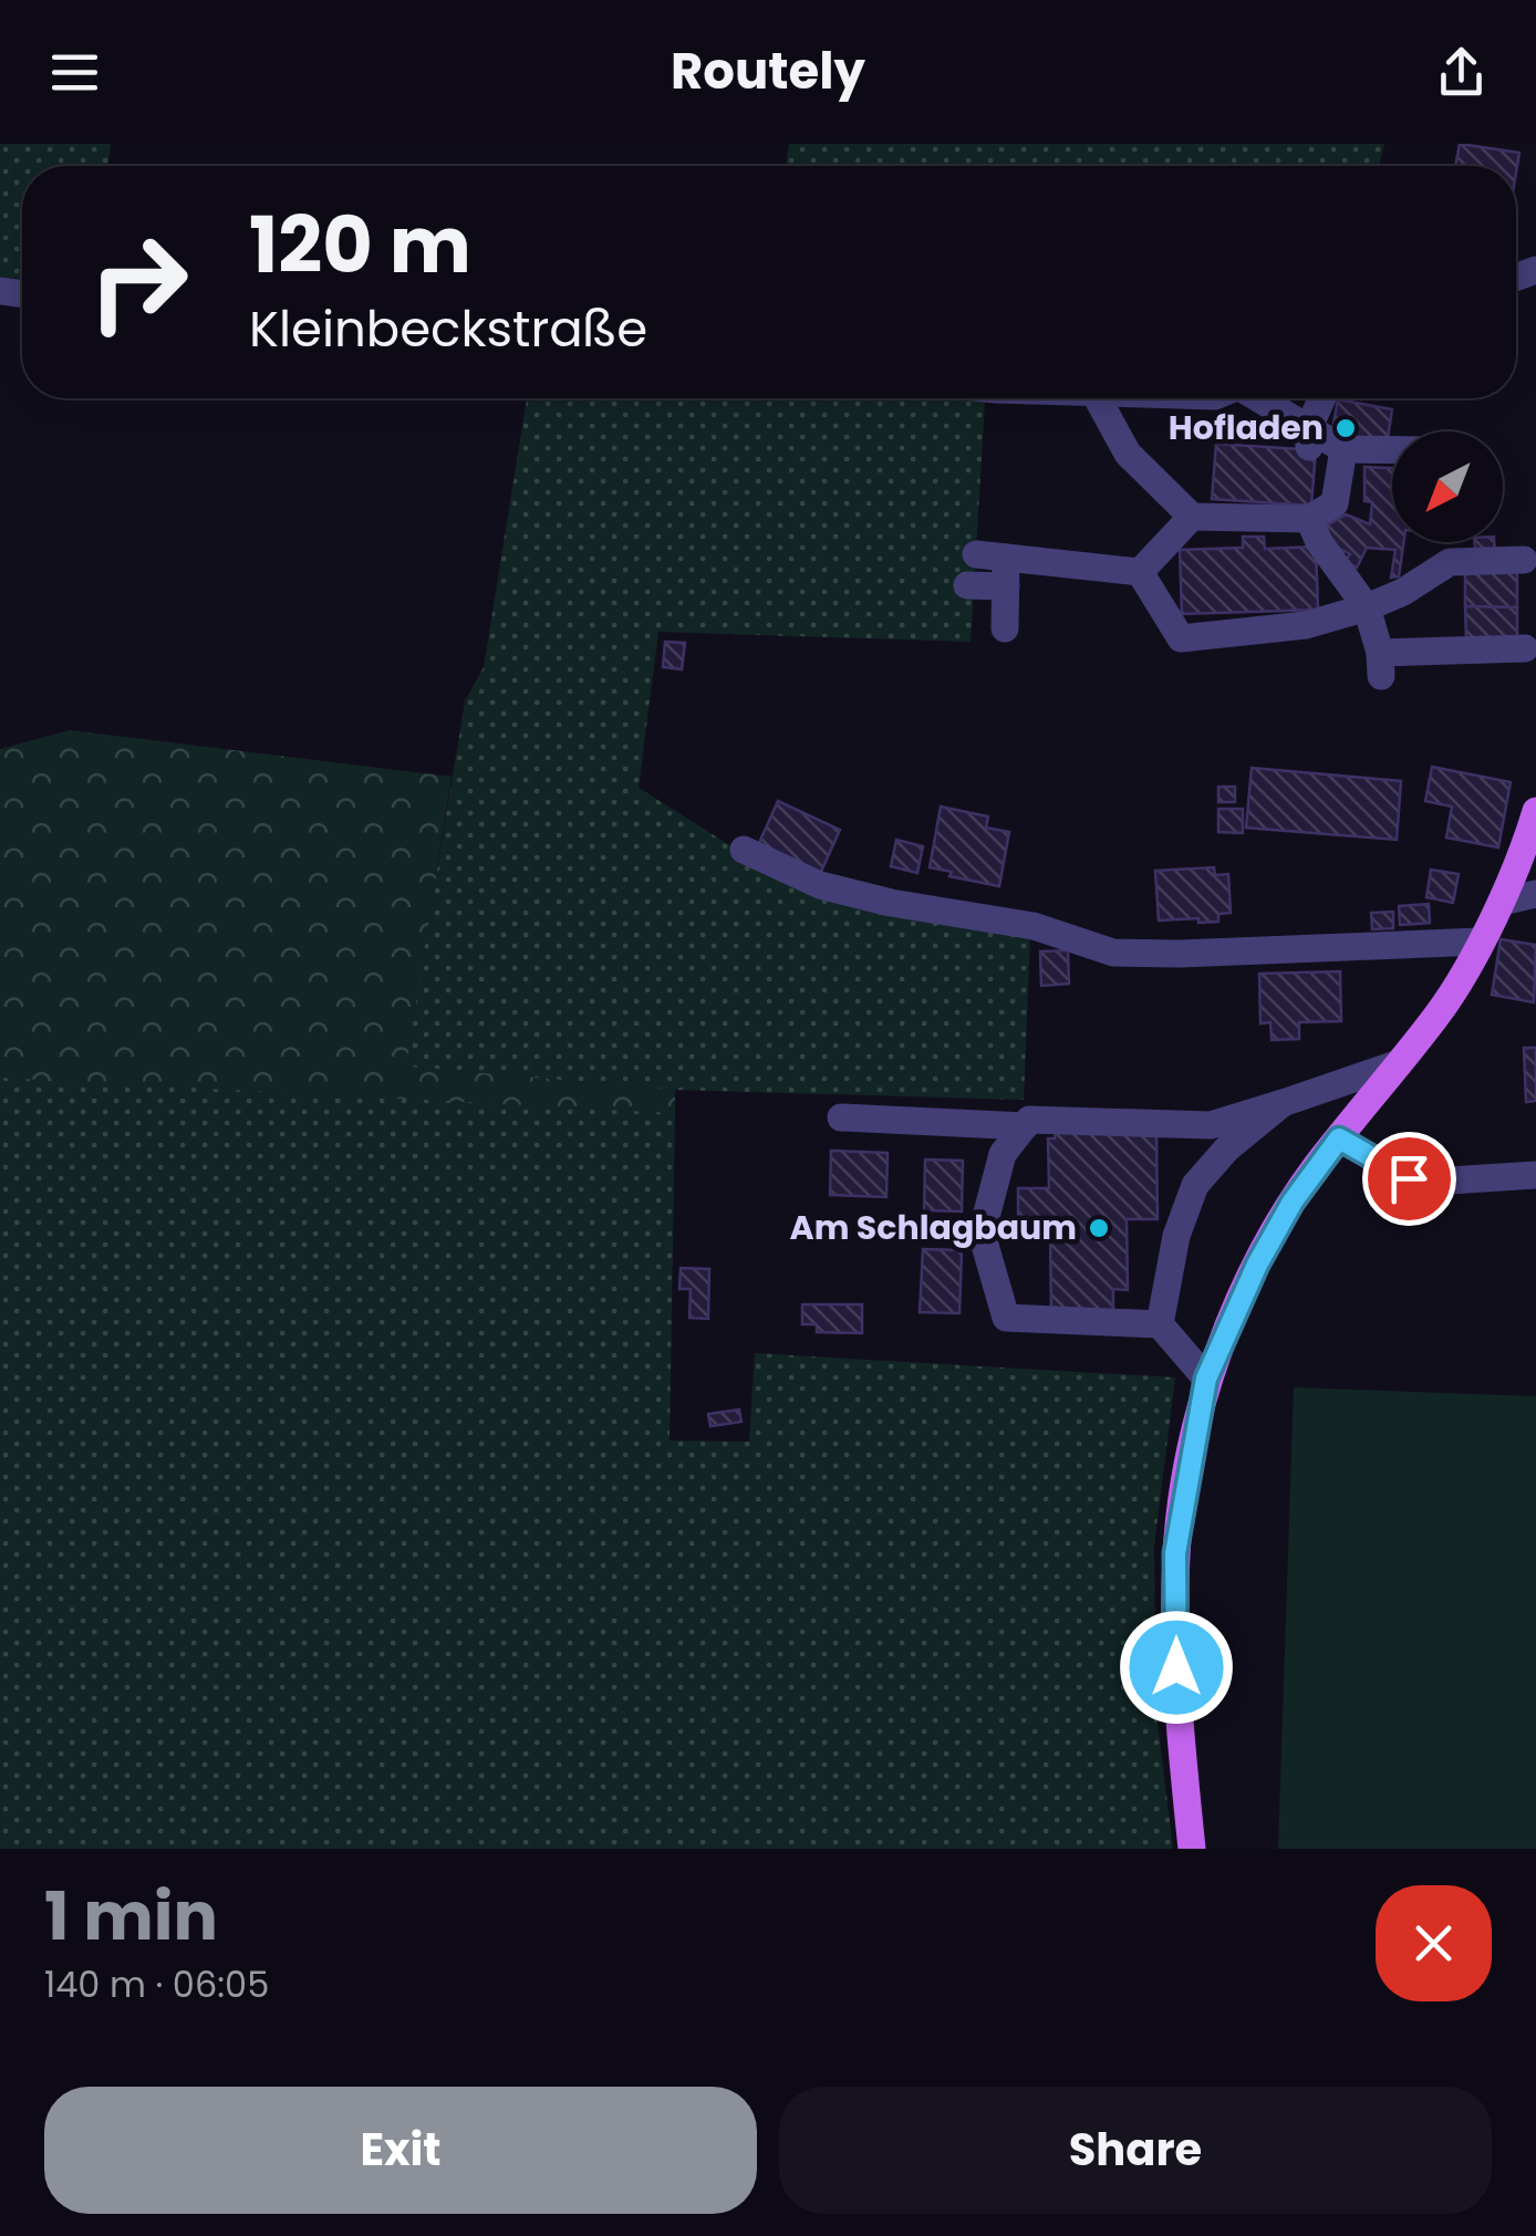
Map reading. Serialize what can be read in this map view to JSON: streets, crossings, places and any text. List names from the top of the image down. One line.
{"places":["Hofladen","Am Schlagbaum"],"north":"bottom left","page":{"header":"Routely","turn":["120 m","Kleinbeckstraße"],"heading":["1 min","140 m · 06:05"],"buttons":["Exit","Share"]}}
